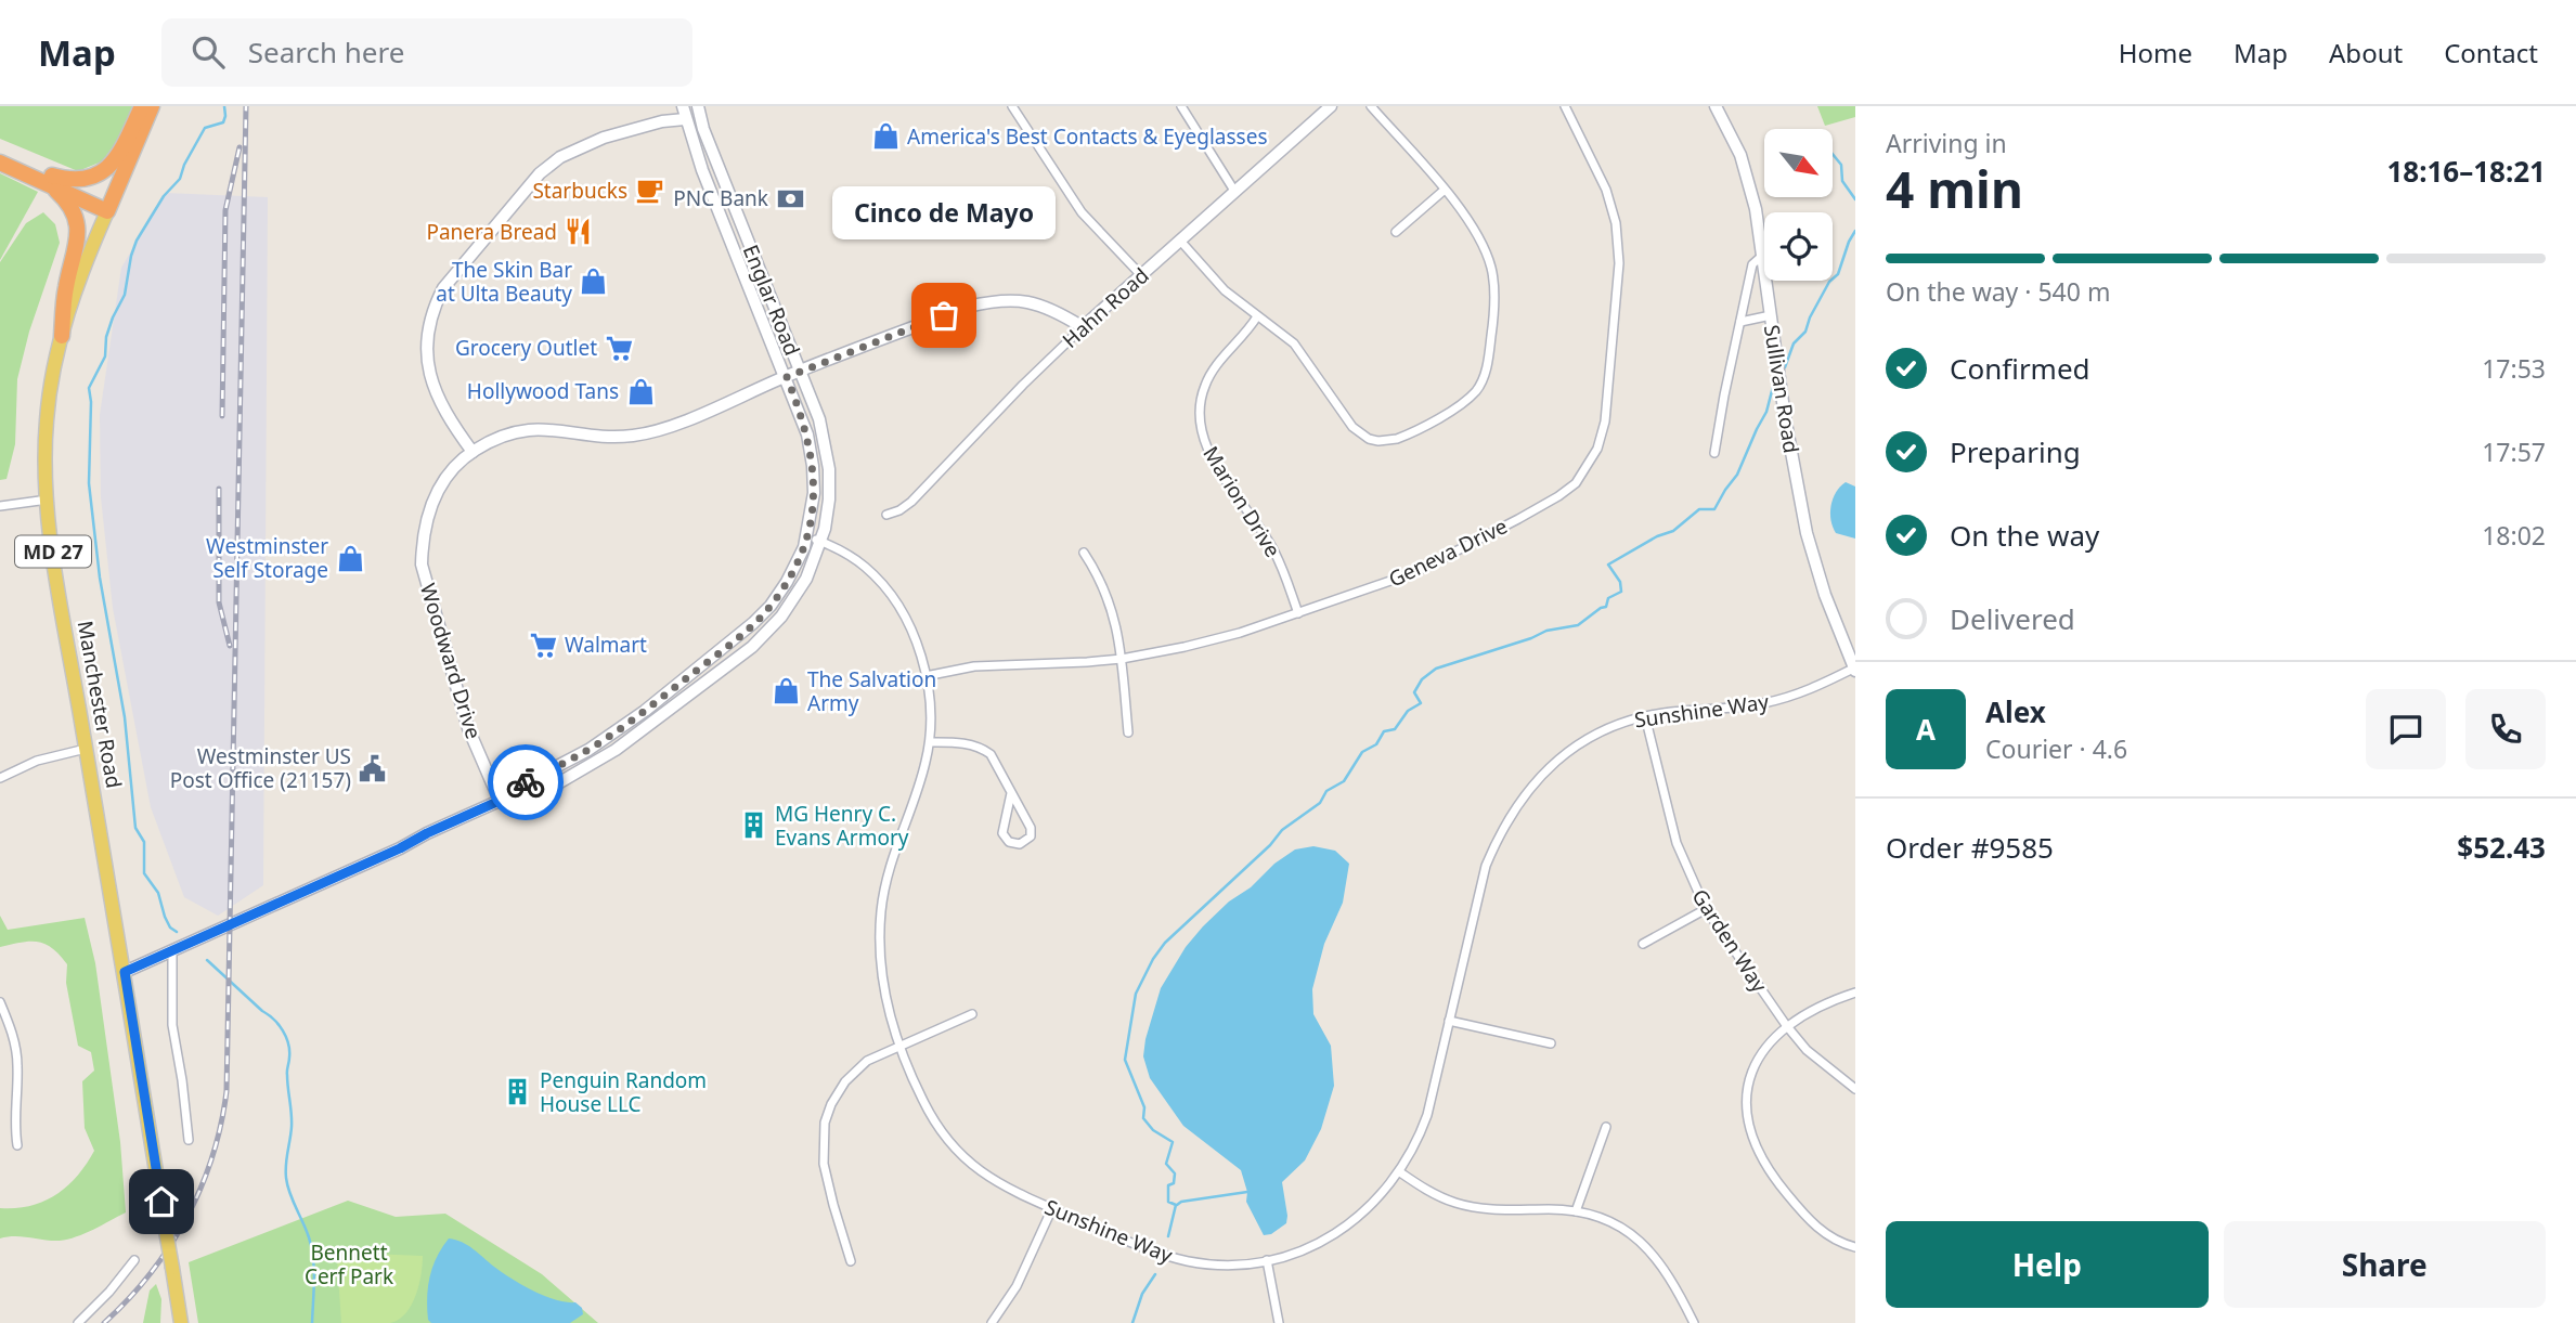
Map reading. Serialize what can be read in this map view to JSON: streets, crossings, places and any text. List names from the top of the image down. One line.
{"streets":{"highway":["MD 27","Manchester Road"],"street":["Englar Road","Hahn Road","Sullivan Road","Marion Drive","Geneva Drive","Woodward Drive","Sunshine Way","Garden Way"]},"crossings":[["Englar Road","Woodward Drive"],["Englar Road","Sunshine Way"],["Hahn Road","Woodward Drive"],["Sullivan Road","Sunshine Way"],["Marion Drive","Geneva Drive"],["Geneva Drive","Sunshine Way"],["Sunshine Way","Garden Way"]],"parks":["Bennett Cerf Park"],"places":{"shop":["America's Best Contacts & Eyeglasses","The Skin Bar at Ulta Beauty","Hollywood Tans","Westminster Self Storage","The Salvation Army"],"cafe":["Starbucks"],"bank":["PNC Bank"],"restaurant":["Panera Bread"],"other":["Cinco de Mayo"],"supermarket":["Grocery Outlet","Walmart"],"public building":["Westminster US Post Office (21157)"],"building":["MG Henry C. Evans Armory","Penguin Random House LLC"]},"north":"bottom right","page":{"header":"Map","search":"Search here","nav":["Home","Map","About","Contact"],"heading":["4 min","Arriving in","18:16–18:21"],"panel":["Alex","Courier · 4.6","Order #9585","$52.43"],"bubble":"Cinco de Mayo","bar":"On the way · 540 m","list":[["Confirmed","17:53"],["Preparing","17:57"],["On the way","18:02"],"Delivered"],"round":"A","buttons":["Help","Share"]}}
